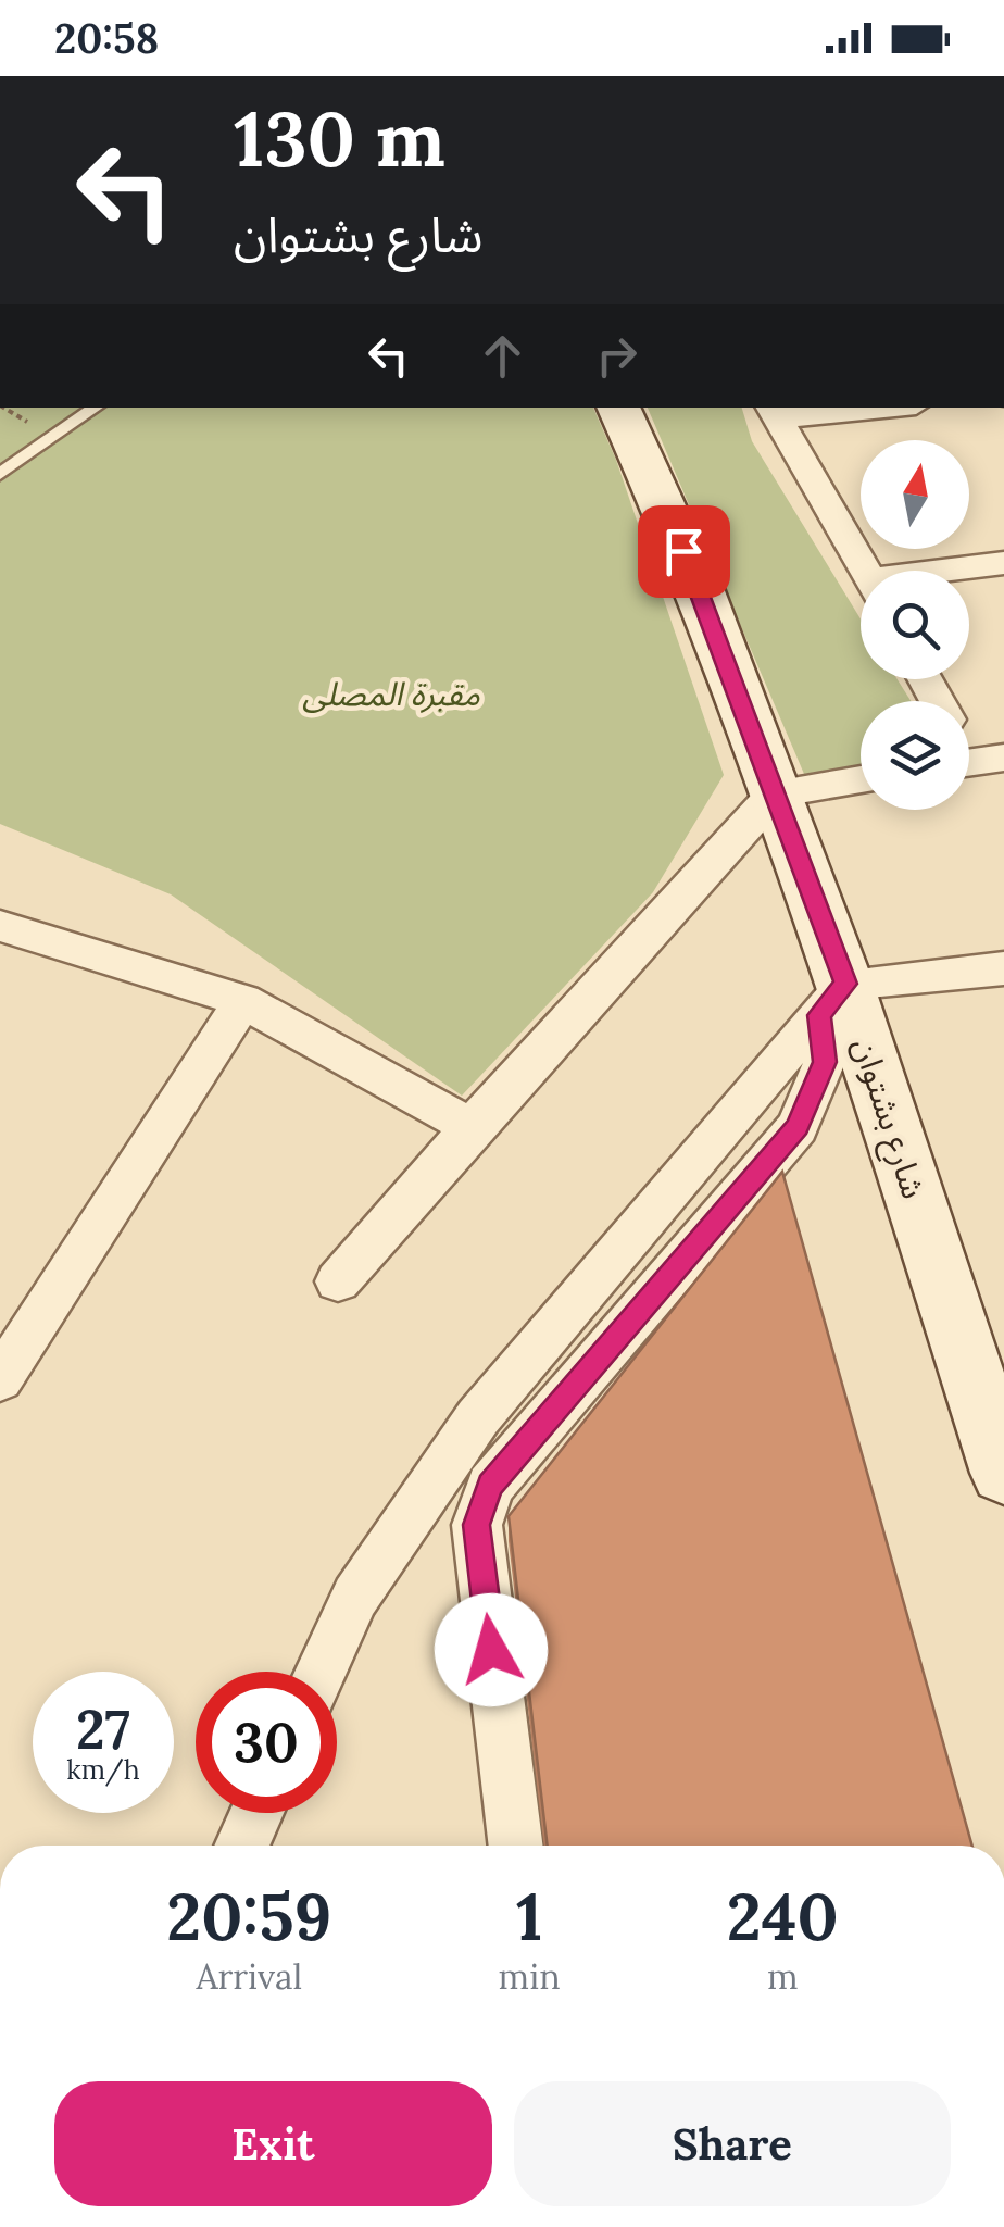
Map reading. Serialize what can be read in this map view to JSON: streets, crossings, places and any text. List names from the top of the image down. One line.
{"streets":{"street":["شارع بشتوان"]},"parks":["مقبرة المصلى"],"north":"top","page":{"status":"20:58","turn":["130 m","شارع بشتوان"],"speed":"27 km/h","limit":"30","eta":["20:59","Arrival","1","min","240","m"],"buttons":["Exit","Share"]}}
